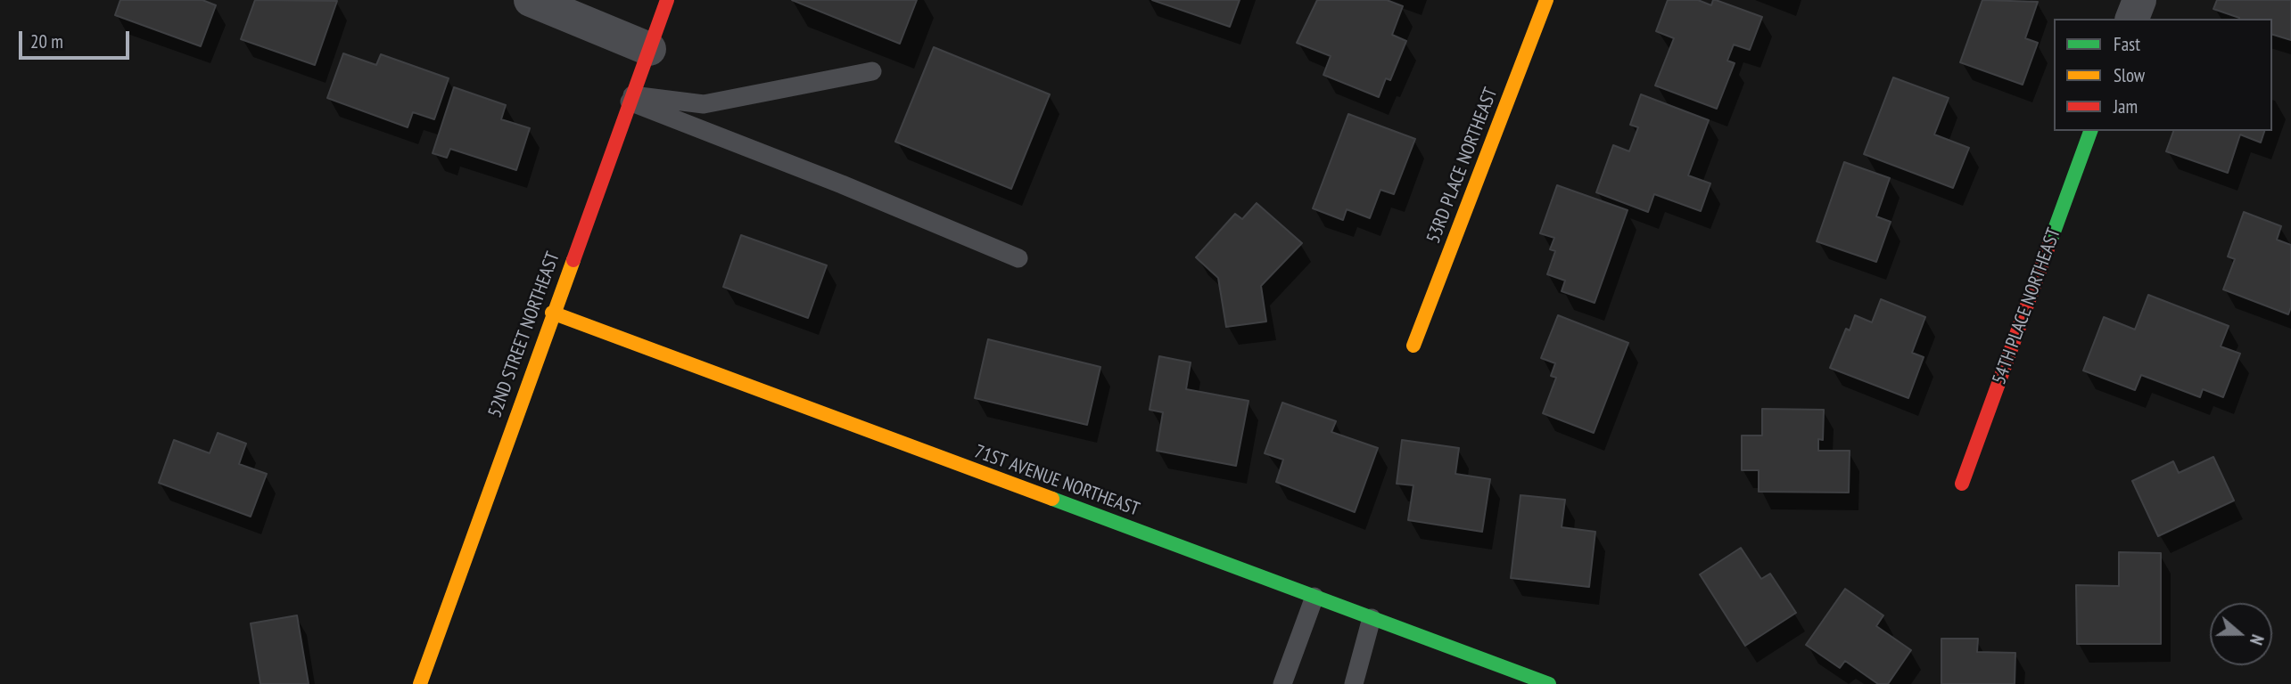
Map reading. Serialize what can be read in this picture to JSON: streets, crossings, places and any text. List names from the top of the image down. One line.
{"streets":{"street":["53RD PLACE NORTHEAST","54TH PLACE NORTHEAST","52ND STREET NORTHEAST","71ST AVENUE NORTHEAST"]},"crossings":[["52ND STREET NORTHEAST","71ST AVENUE NORTHEAST"]],"legend":["Fast","Slow","Jam"],"scale_bar":"20 m","north":"right"}
